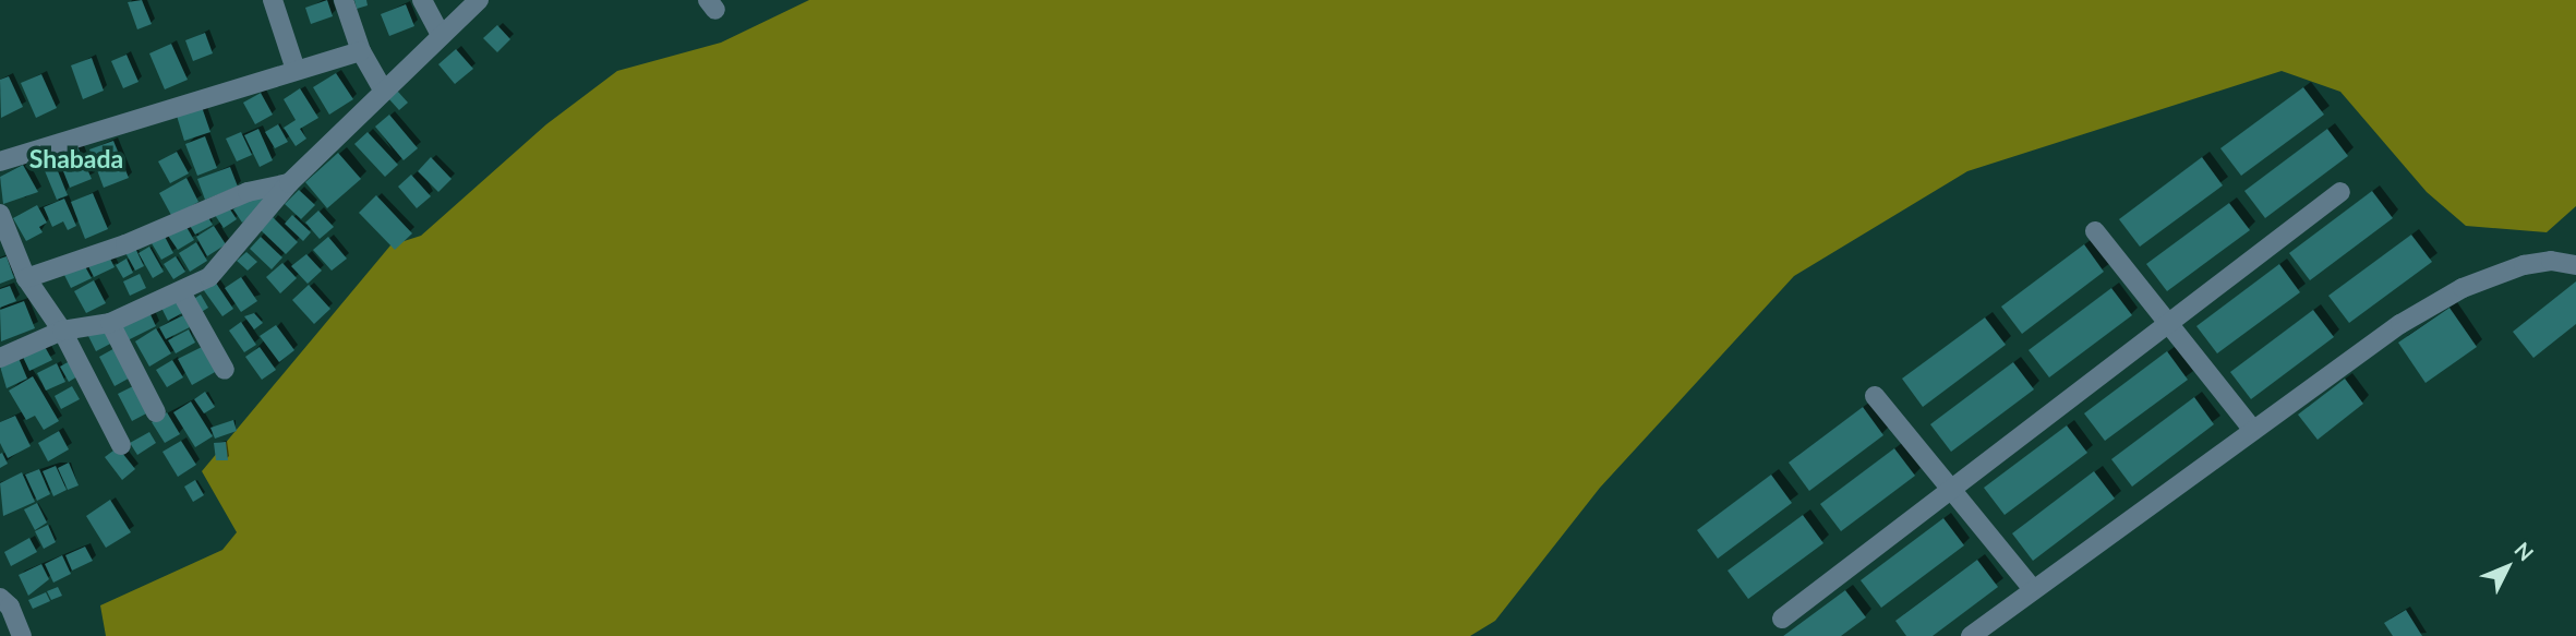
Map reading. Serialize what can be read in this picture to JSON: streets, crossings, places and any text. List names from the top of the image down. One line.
{"districts":["Shabada"],"north":"top right"}
